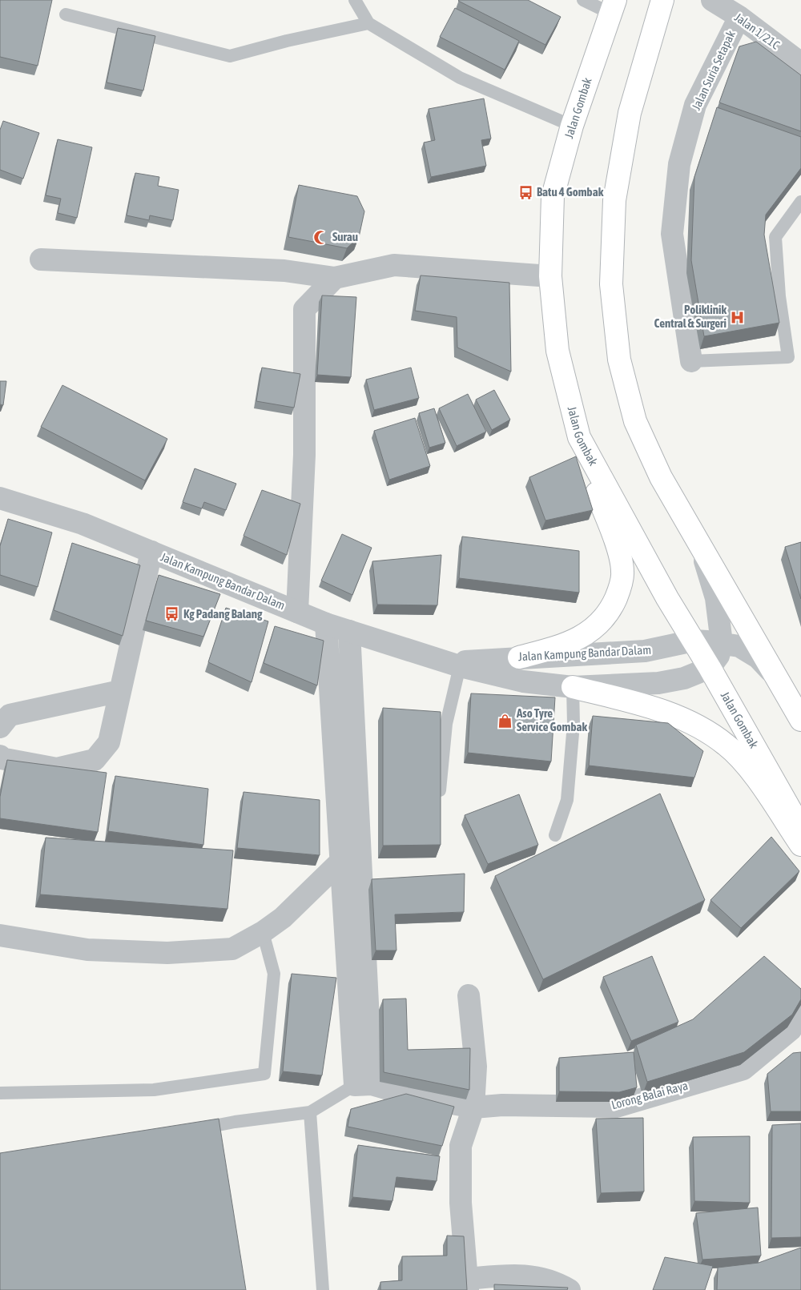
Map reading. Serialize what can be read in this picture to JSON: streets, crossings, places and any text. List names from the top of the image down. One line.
{"streets":{"main road":["Jalan Gombak"],"street":["Jalan 1/21C","Jalan Suria Setapak","Jalan Kampung Bandar Dalam","Lorong Balai Raya"]},"crossings":[["Jalan 1/21C","Jalan Suria Setapak"],["Jalan Gombak","Jalan Kampung Bandar Dalam"]],"places":{"bus stop":["Batu 4 Gombak","Kg Padang Balang"],"mosque":["Surau"],"hospital":["Poliklinik Central & Surgeri"],"shop":["Aso Tyre Service Gombak"]}}
